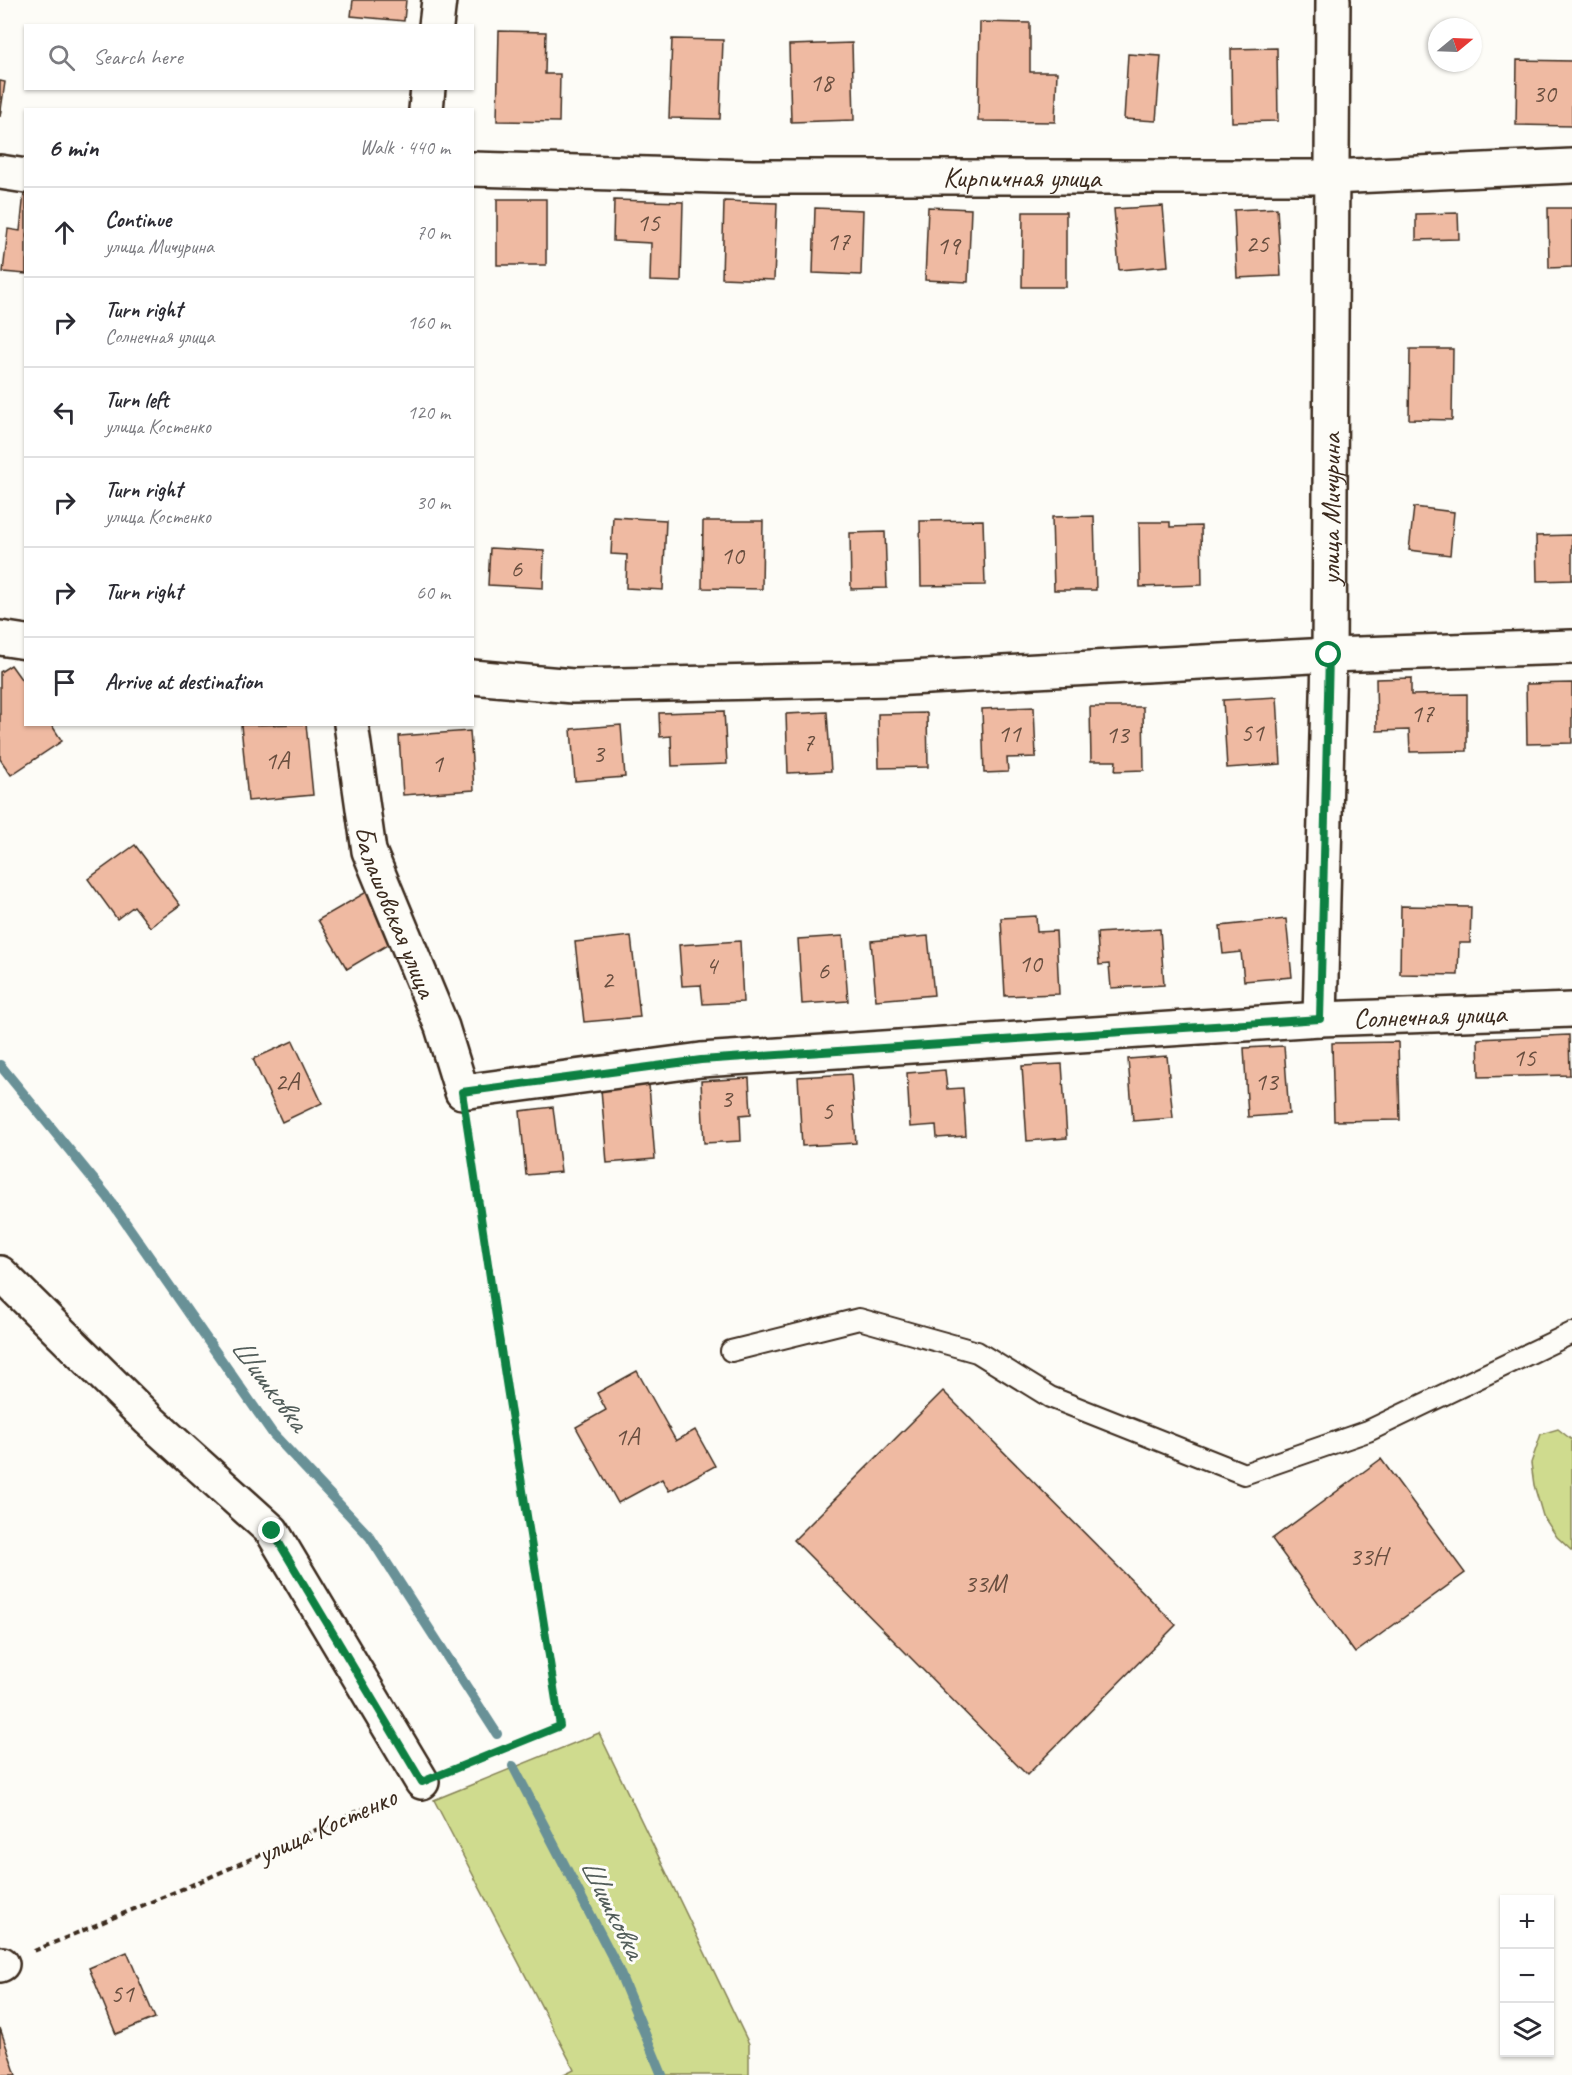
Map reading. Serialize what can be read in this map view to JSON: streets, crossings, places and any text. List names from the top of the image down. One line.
{"streets":{"street":["Кирпичная улица","улица Мичурина","Балашовская улица","Солнечная улица"],"path":["улица Костенко"]},"crossings":[["Кирпичная улица","улица Мичурина"],["улица Мичурина","Солнечная улица"],["Балашовская улица","Солнечная улица"],["Балашовская улица","улица Костенко"],["Солнечная улица","улица Костенко"]],"water":["Шишковка"],"house_numbers":["18","30","15","17","25","19","10","6","17","51","11","13","7","3","1А","1","10","4","6","2","15","2А","13","3","5","1А","33Н","33М","51"],"north":"right","page":{"search":"Search here","heading":["6 min","Walk · 440 m"],"list":[["Continue","улица Мичурина","70 m"],["Turn right","Солнечная улица","160 m"],["Turn left","улица Костенко","120 m"],["Turn right","улица Костенко","30 m"],["Turn right","60 m"],"Arrive at destination"],"map_buttons":["+","−"]}}
